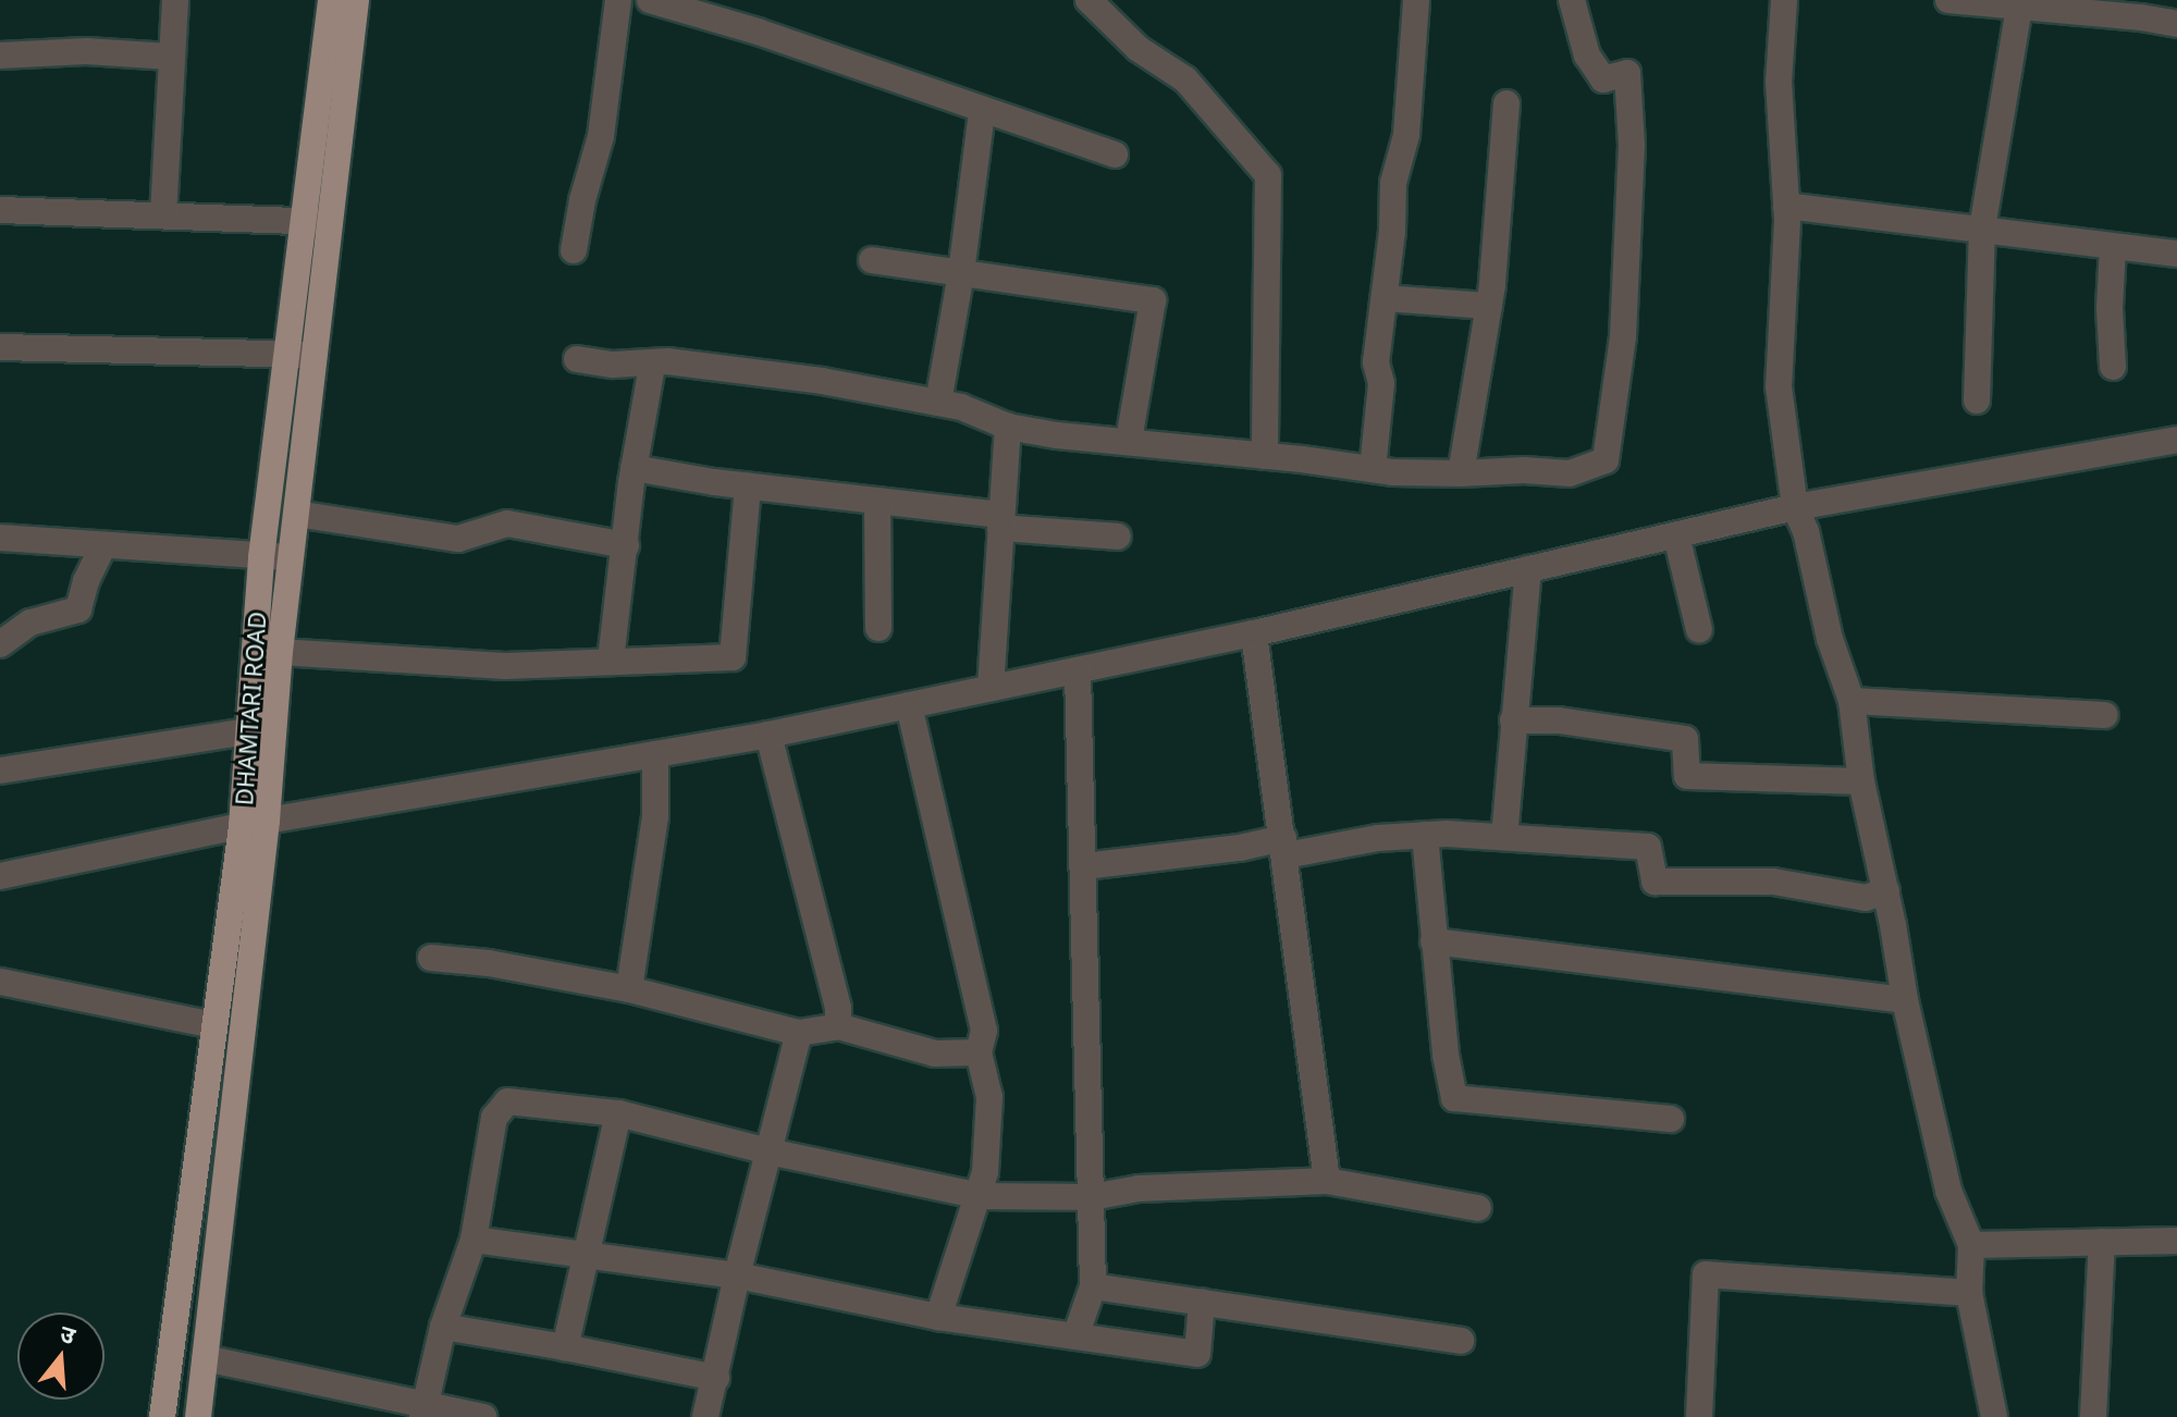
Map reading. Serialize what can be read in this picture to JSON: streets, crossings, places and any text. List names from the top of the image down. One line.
{"streets":{"main road":["DHAMTARI ROAD"]},"north":"top"}
